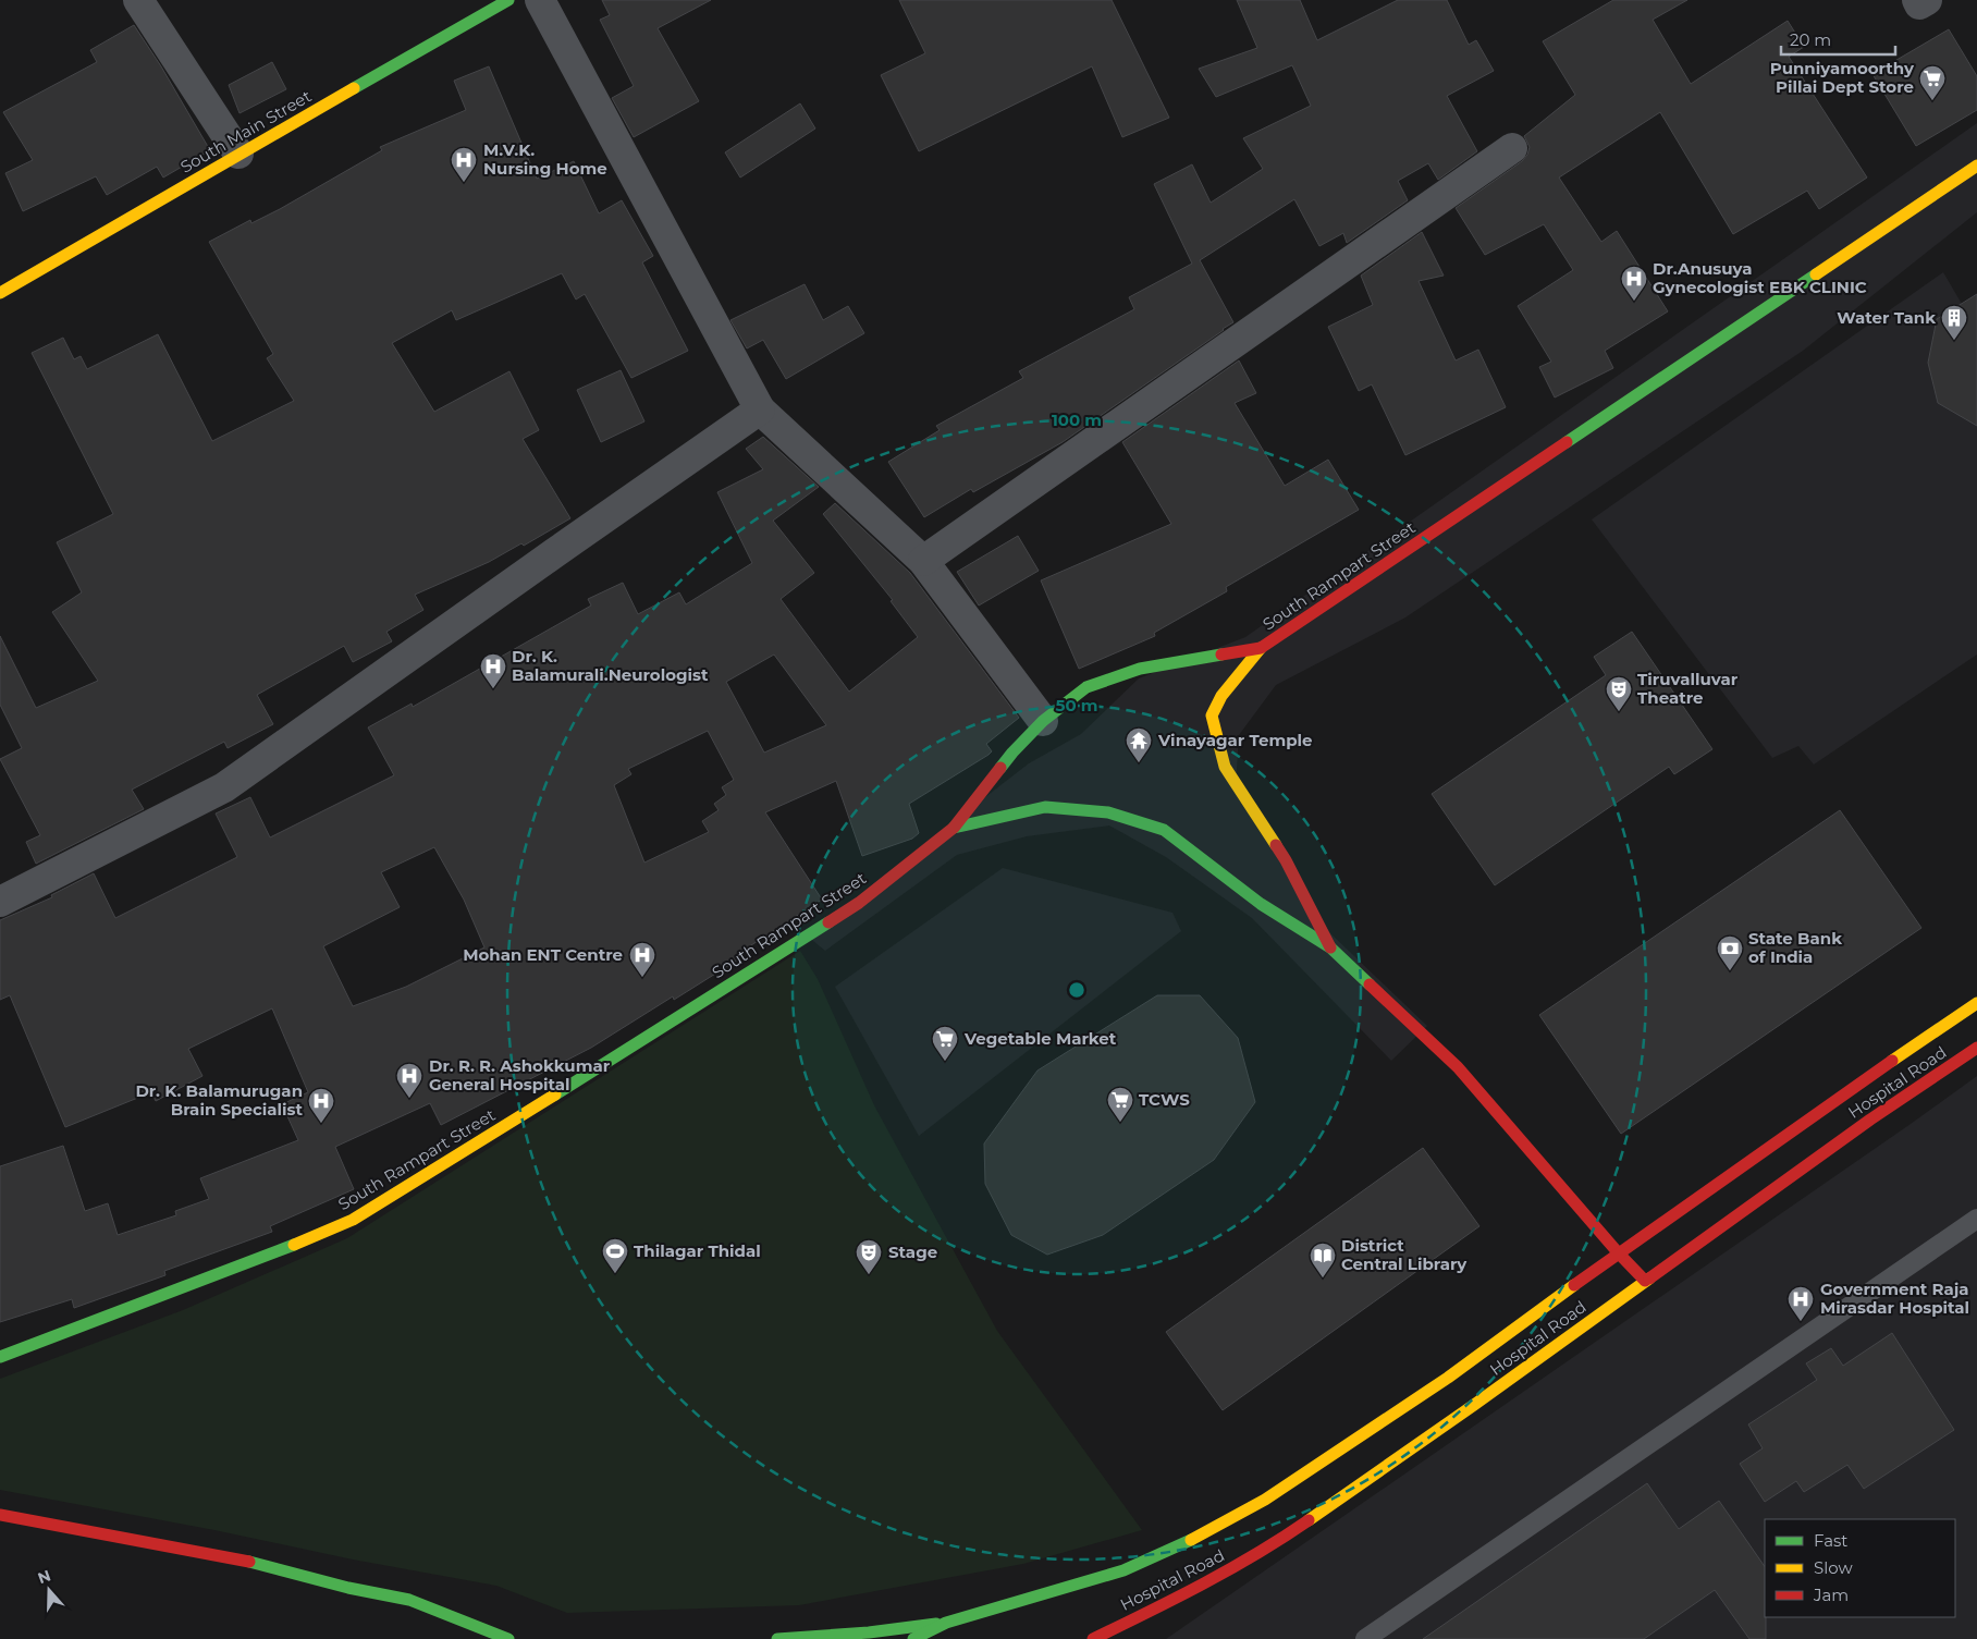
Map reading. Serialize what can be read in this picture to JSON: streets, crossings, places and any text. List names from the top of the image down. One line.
{"streets":{"street":["South Main Street","South Rampart Street","Hospital Road"]},"places":{"supermarket":["Punniyamoorthy Pillai Dept Store","Vegetable Market","TCWS"],"hospital":["M.V.K. Nursing Home","Dr.Anusuya Gynecologist EBK CLINIC","Dr. K. Balamurali.Neurologist","Mohan ENT Centre","Dr. R. R. Ashokkumar General Hospital","Dr. K. Balamurugan Brain Specialist","Government Raja Mirasdar Hospital"],"building":["Water Tank"],"theatre":["Tiruvalluvar Theatre","Stage"],"temple":["Vinayagar Temple"],"bank":["State Bank of India"],"sports":["Thilagar Thidal"],"library":["District Central Library"]},"legend":["Fast","Slow","Jam"],"scale_bar":"20 m","north":"top","rings":["100 m","50 m"]}
